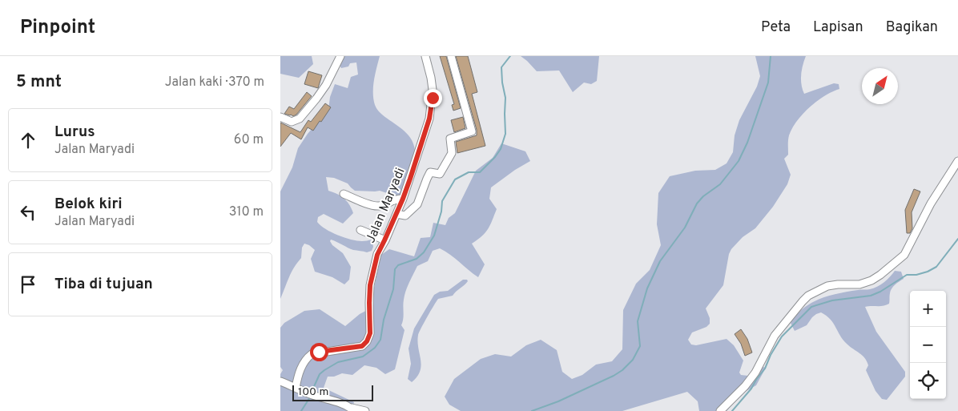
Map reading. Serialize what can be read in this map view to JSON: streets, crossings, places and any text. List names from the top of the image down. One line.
{"streets":{"street":["Jalan Maryadi"]},"scale_bar":"100 m","north":"top right","page":{"header":"Pinpoint","nav":["Peta","Lapisan","Bagikan"],"heading":["5 mnt","Jalan kaki · 370 m"],"list":[["Lurus","Jalan Maryadi","60 m"],["Belok kiri","Jalan Maryadi","310 m"],"Tiba di tujuan"],"map_buttons":["+","−"],"scale":"100 m"}}
